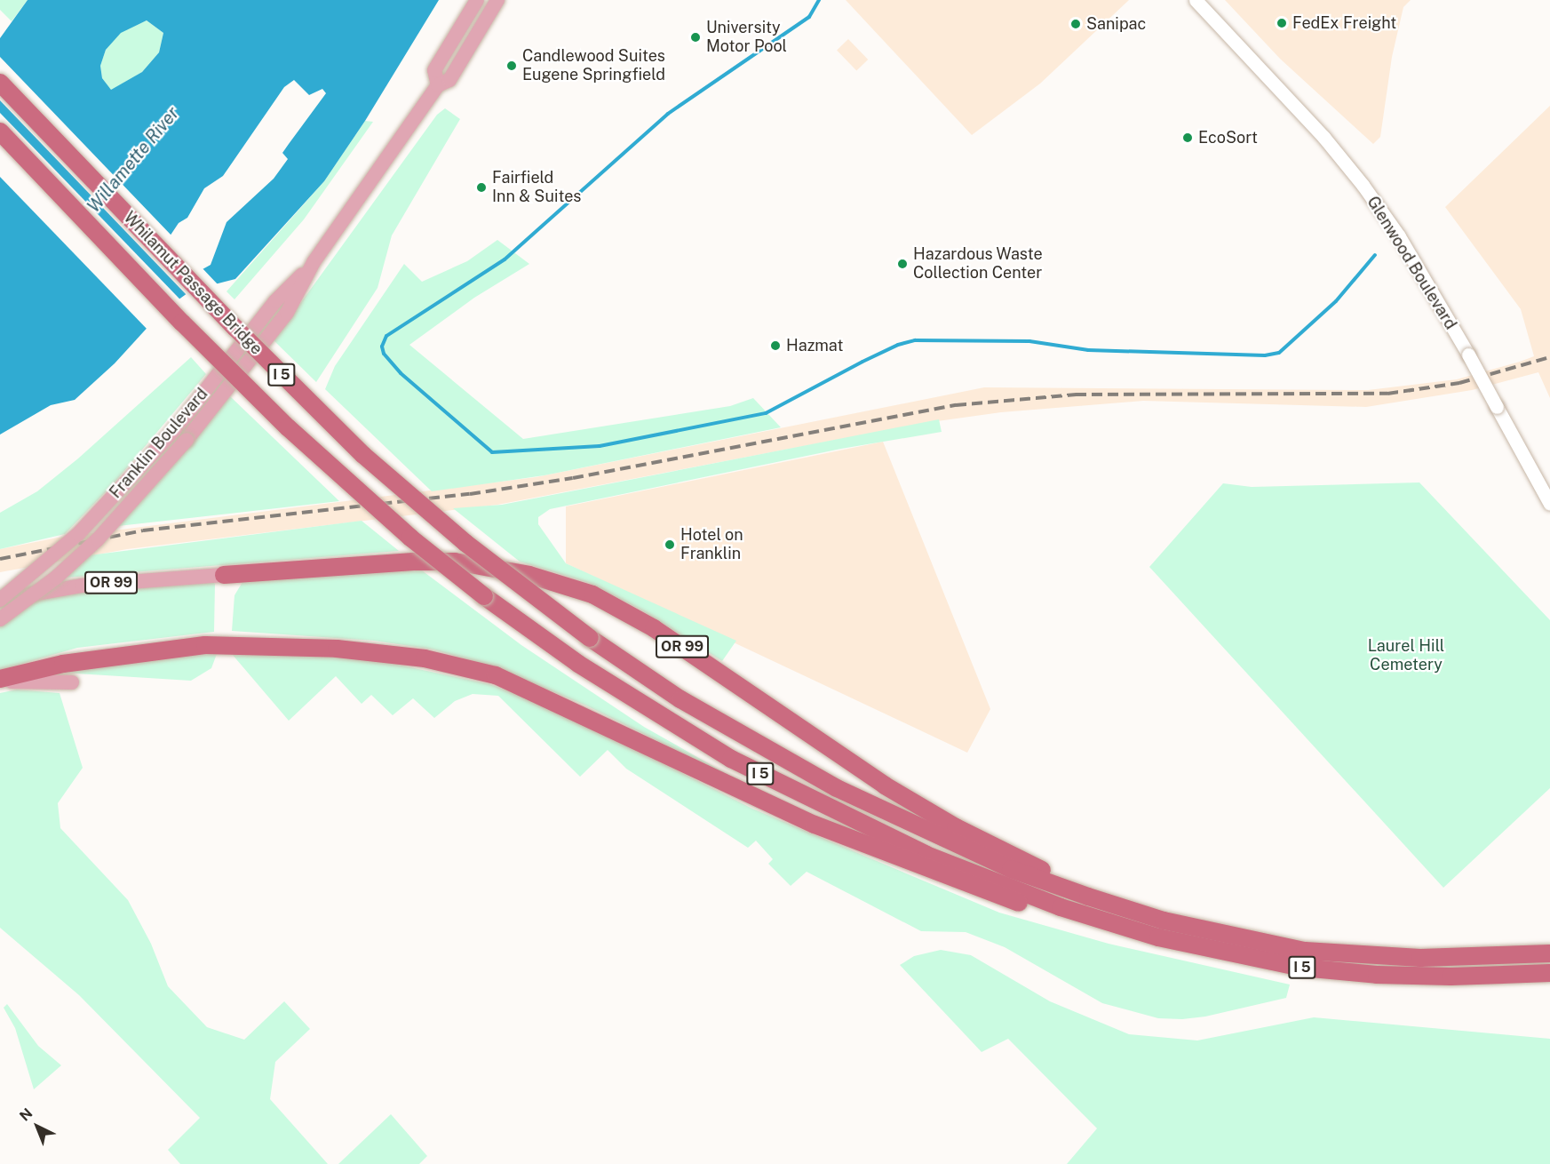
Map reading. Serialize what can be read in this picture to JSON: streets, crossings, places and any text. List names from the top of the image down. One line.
{"streets":{"highway":["Whilamut Passage Bridge","I 5","OR 99"],"main road":["Glenwood Boulevard","Franklin Boulevard"]},"crossings":[["Whilamut Passage Bridge","I 5"],["Whilamut Passage Bridge","OR 99"],["I 5","OR 99"],["Franklin Boulevard","OR 99"]],"water":["Willamette River"],"parks":["Laurel Hill Cemetery"],"places":["FedEx Freight","Sanipac","University Motor Pool","Candlewood Suites Eugene Springfield","EcoSort","Fairfield Inn & Suites","Hazardous Waste Collection Center","Hazmat","Hotel on Franklin"],"north":"top left"}
